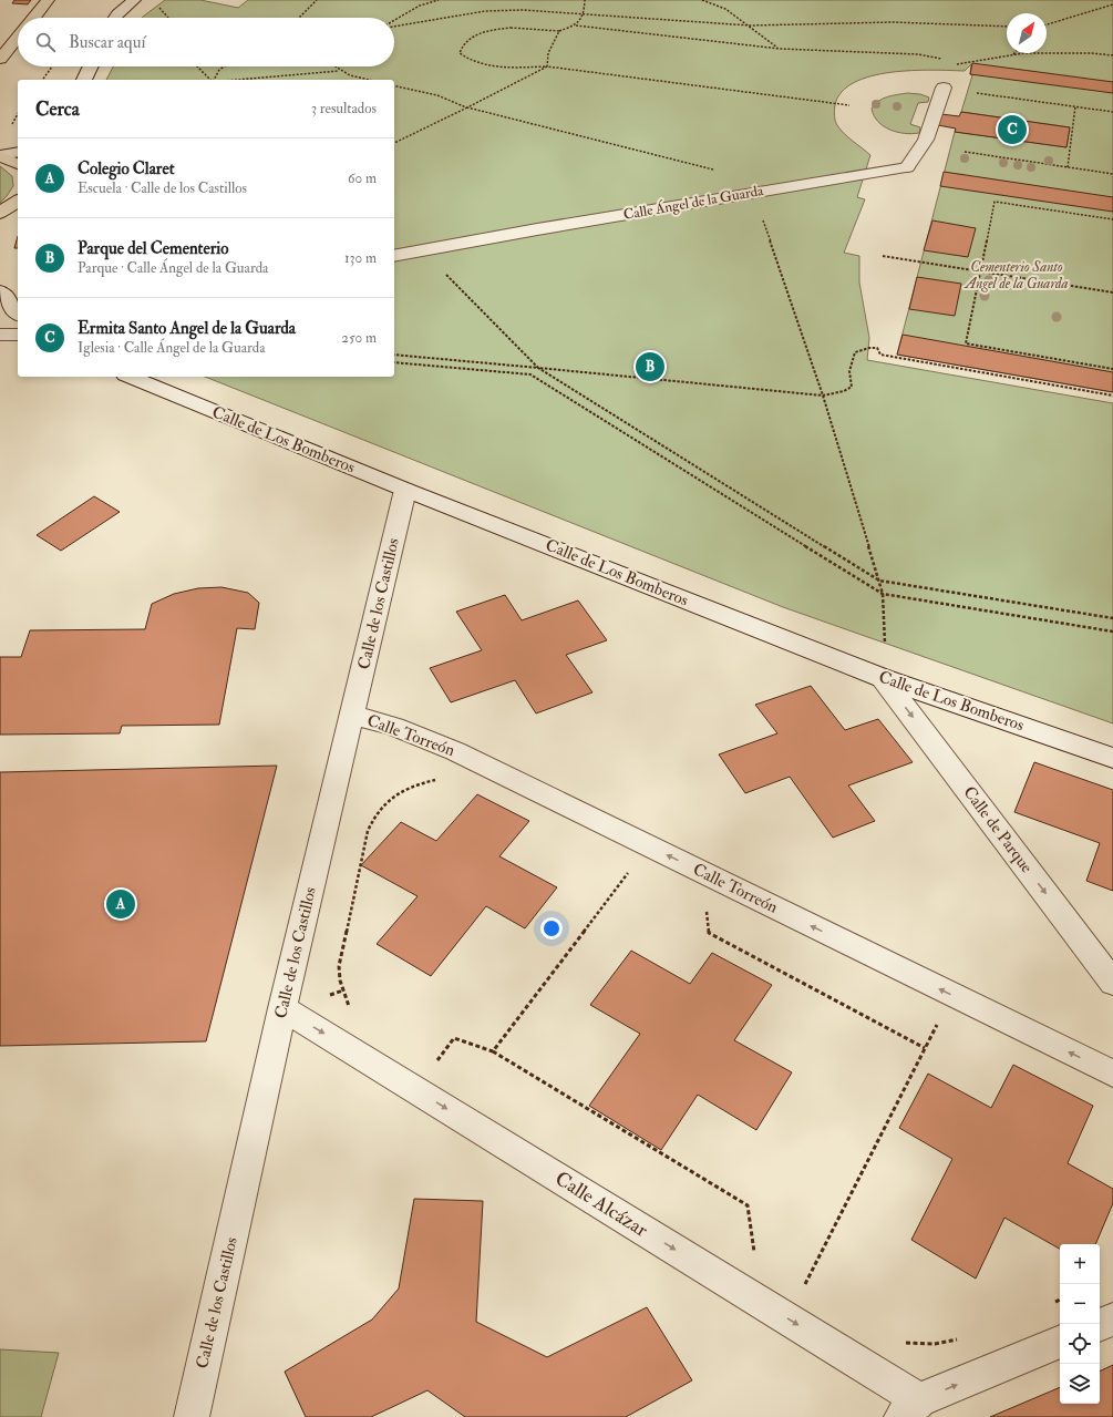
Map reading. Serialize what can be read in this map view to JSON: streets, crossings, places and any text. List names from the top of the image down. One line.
{"streets":{"street":["Calle Ángel de la Guarda","Calle de Los Bomberos","Calle de los Castillos","Calle Torreón","Calle de Parque","Calle Alcázar"]},"crossings":[["Calle de Los Bomberos","Calle de los Castillos"],["Calle de Los Bomberos","Calle de Parque"],["Calle de los Castillos","Calle Torreón"],["Calle de los Castillos","Calle Alcázar"]],"one_way":["Calle Torreón","Calle de Parque","Calle Alcázar"],"parks":["Cementerio Santo Angel de la Guarda"],"north":"top right","page":{"search":"Buscar aquí","heading":["Cerca","3 resultados"],"pins":["C","B","A"],"list":[{"mark":"A","name":"Colegio Claret","note":"Escuela · Calle de los Castillos","value":"60 m"},{"mark":"B","name":"Parque del Cementerio","note":"Parque · Calle Ángel de la Guarda","value":"130 m"},{"mark":"C","name":"Ermita Santo Angel de la Guarda","note":"Iglesia · Calle Ángel de la Guarda","value":"250 m"}],"map_buttons":["+","−"]}}
